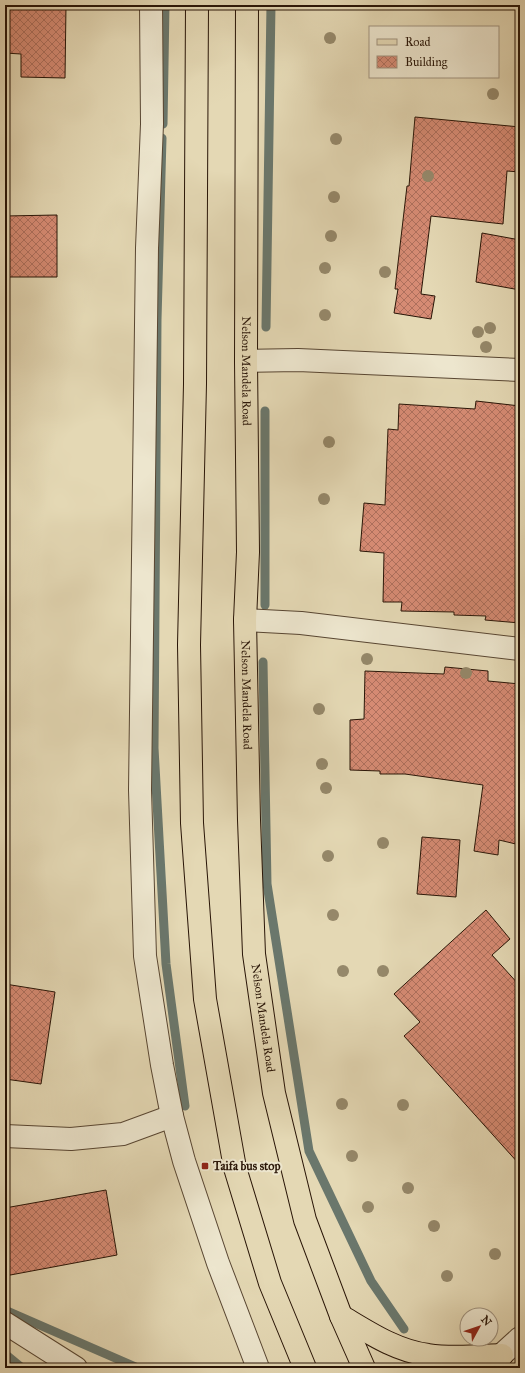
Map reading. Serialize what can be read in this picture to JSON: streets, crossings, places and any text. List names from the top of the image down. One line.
{"streets":{"main road":["Nelson Mandela Road"]},"places":{"transit":["Taifa bus stop"]},"legend":["Road","Building"],"north":"top right"}
